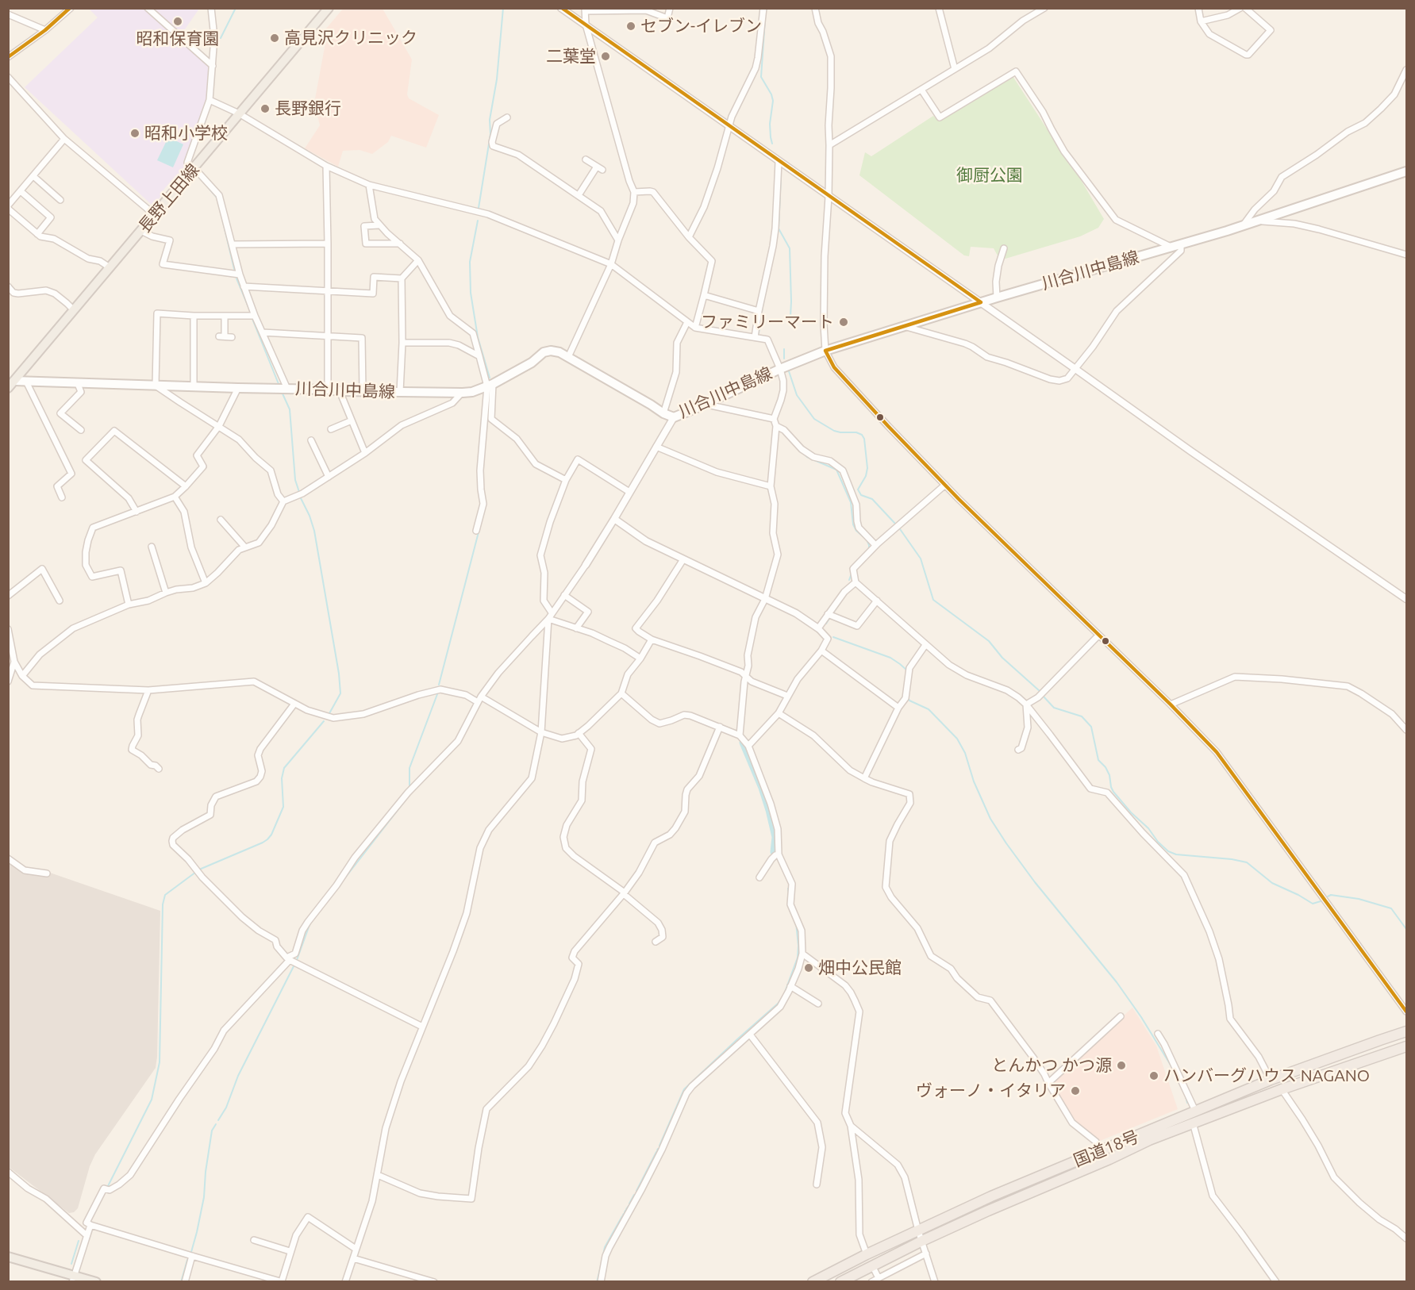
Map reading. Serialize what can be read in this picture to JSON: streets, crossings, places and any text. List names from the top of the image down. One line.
{"streets":{"highway":["国道18号"],"main road":["長野上田線","川合川中島線"]},"crossings":[["長野上田線","川合川中島線"]],"parks":["御厨公園"],"places":["昭和保育園","セブン-イレブン","高見沢クリニック","二葉堂","長野銀行","昭和小学校","ファミリーマート","畑中公民館","とんかつ かつ源","ハンバーグハウス NAGANO","ヴォーノ・イタリア"]}
